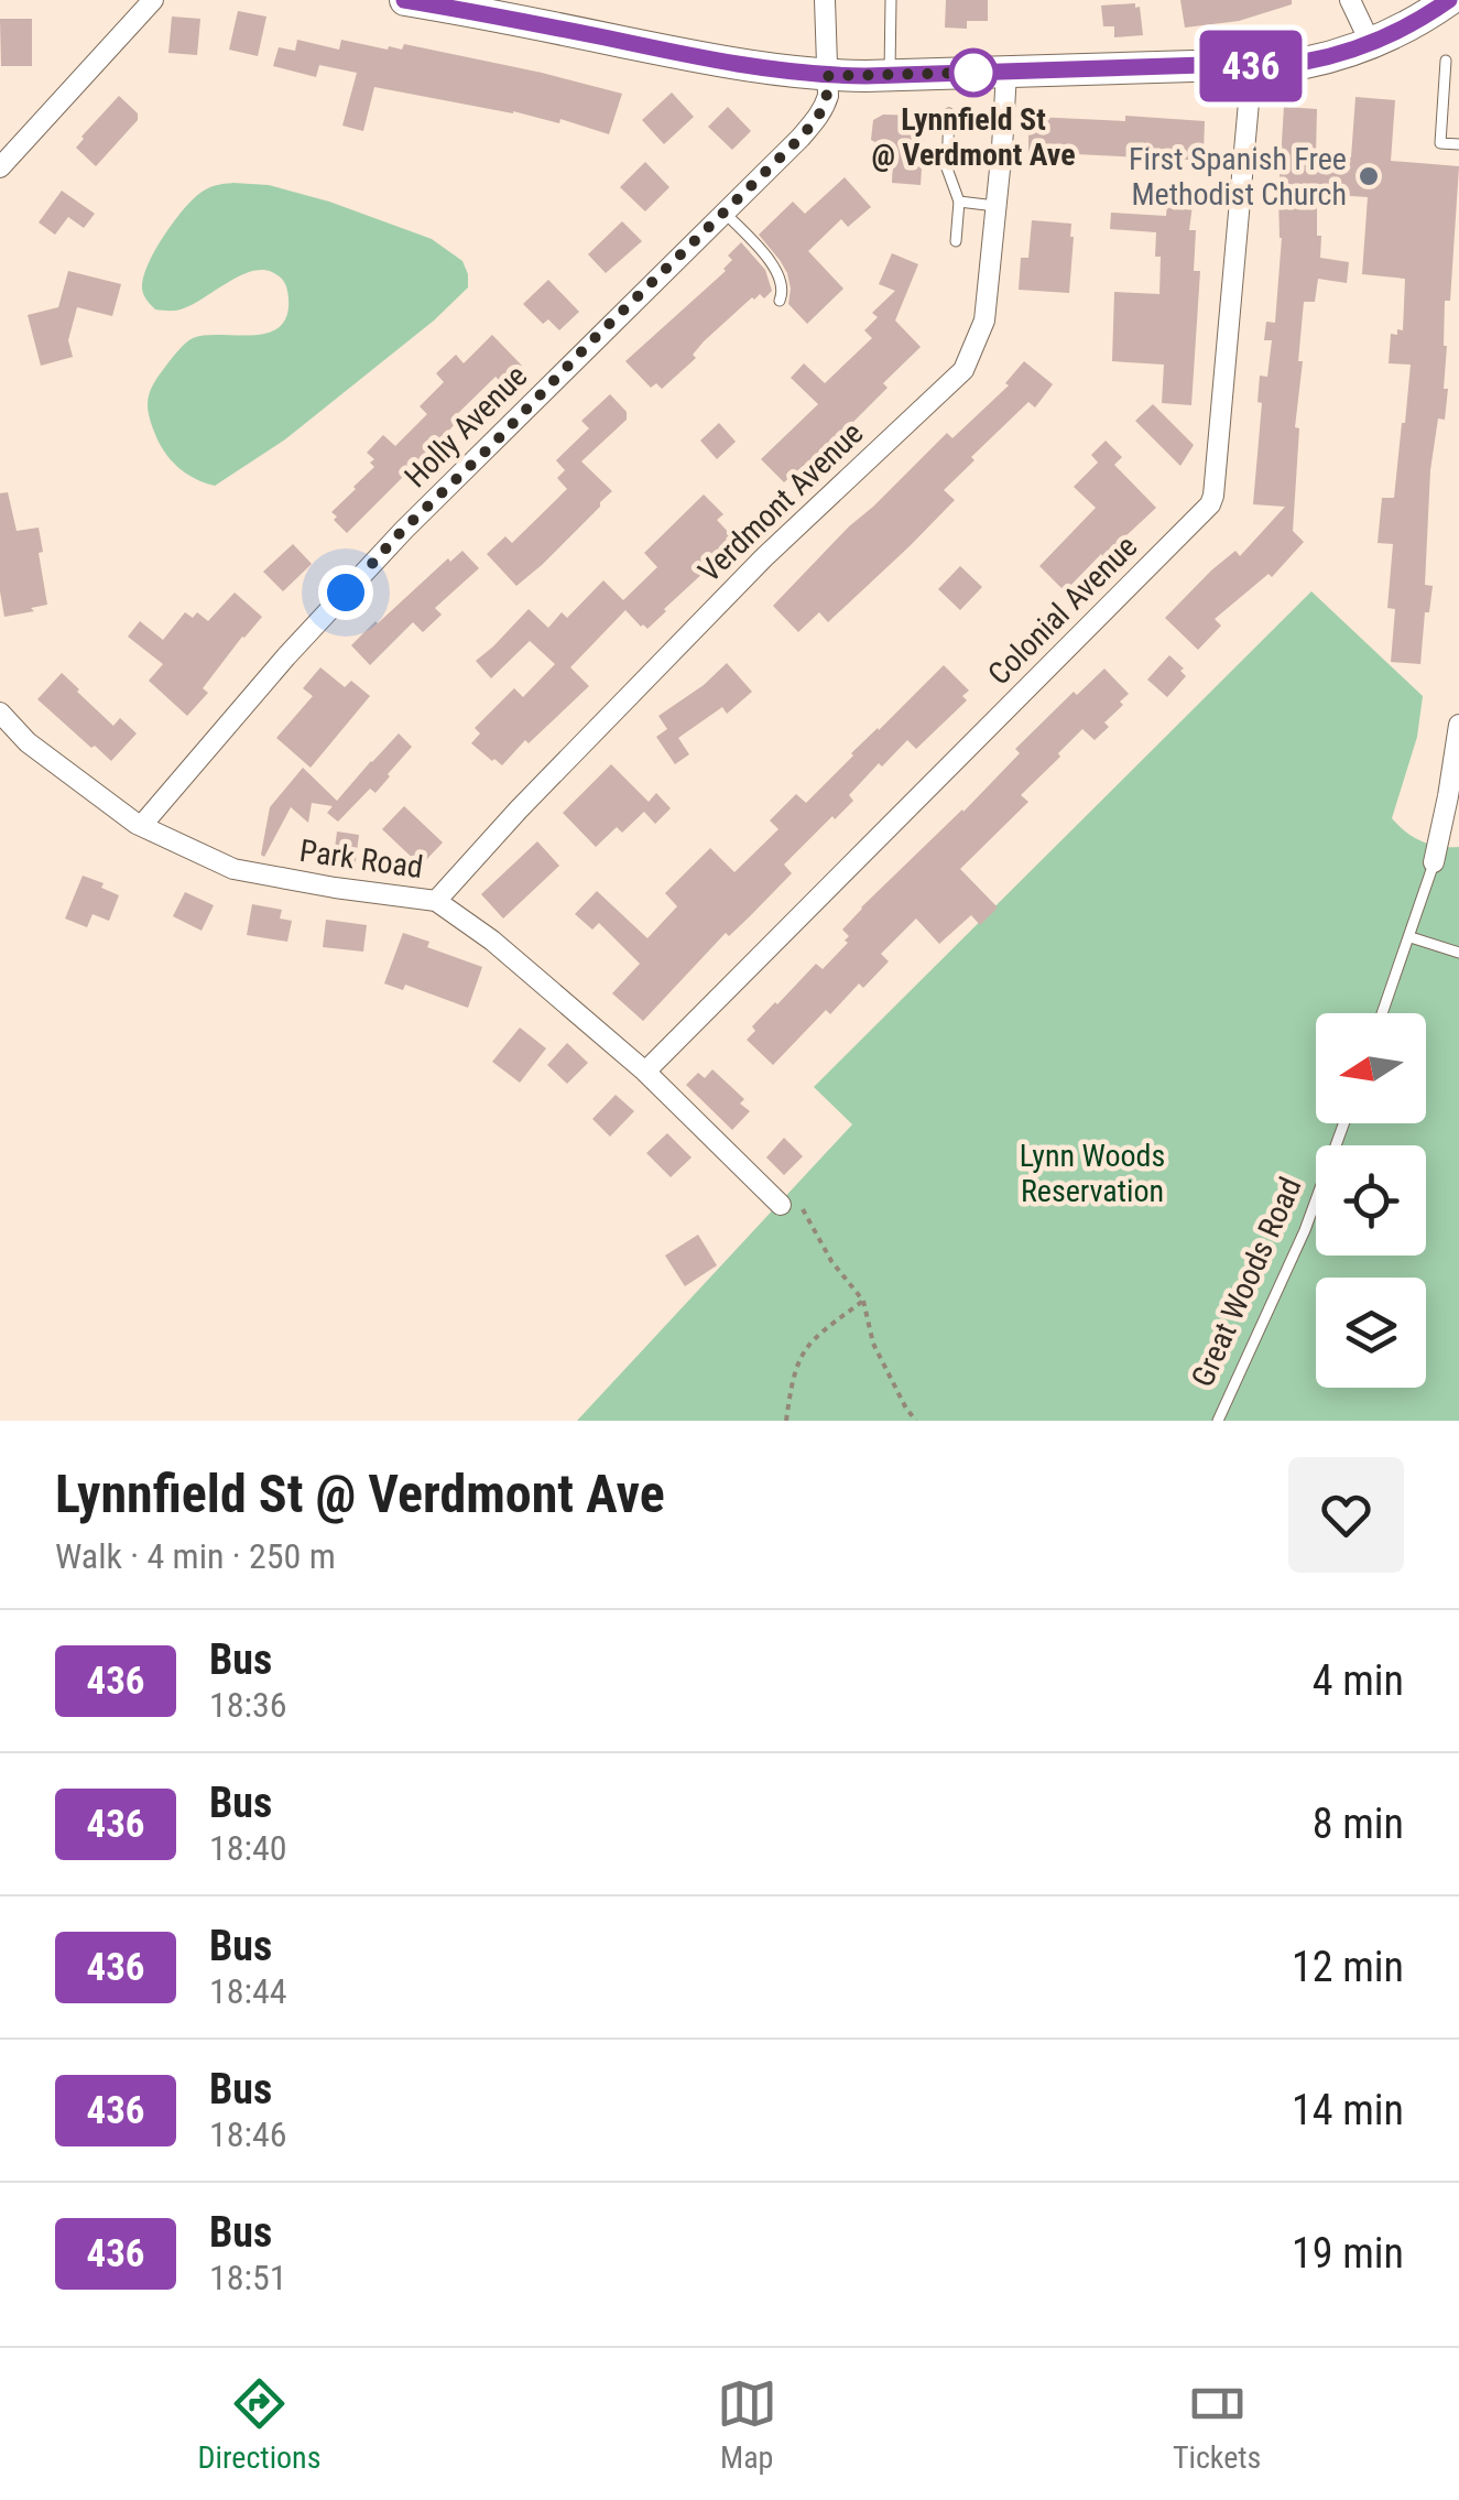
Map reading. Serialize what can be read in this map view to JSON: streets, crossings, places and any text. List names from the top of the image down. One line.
{"streets":{"street":["Holly Avenue","Verdmont Avenue","Colonial Avenue","Park Road"],"lane":["Great Woods Road"]},"crossings":[["Holly Avenue","Park Road"],["Verdmont Avenue","Park Road"],["Colonial Avenue","Park Road"]],"parks":["Lynn Woods Reservation"],"places":["Lynnfield St @ Verdmont Ave","First Spanish Free Methodist Church"],"lines":["bus line 436"],"north":"left","page":{"on_map":"436","heading":["Lynnfield St @ Verdmont Ave","Walk · 4 min · 250 m"],"list":[{"mark":"436","name":"Bus","note":"18:36","value":"4 min"},{"mark":"436","name":"Bus","note":"18:40","value":"8 min"},{"mark":"436","name":"Bus","note":"18:44","value":"12 min"},{"mark":"436","name":"Bus","note":"18:46","value":"14 min"},{"mark":"436","name":"Bus","note":"18:51","value":"19 min"}],"tabs":["Directions","Map","Tickets"]}}
